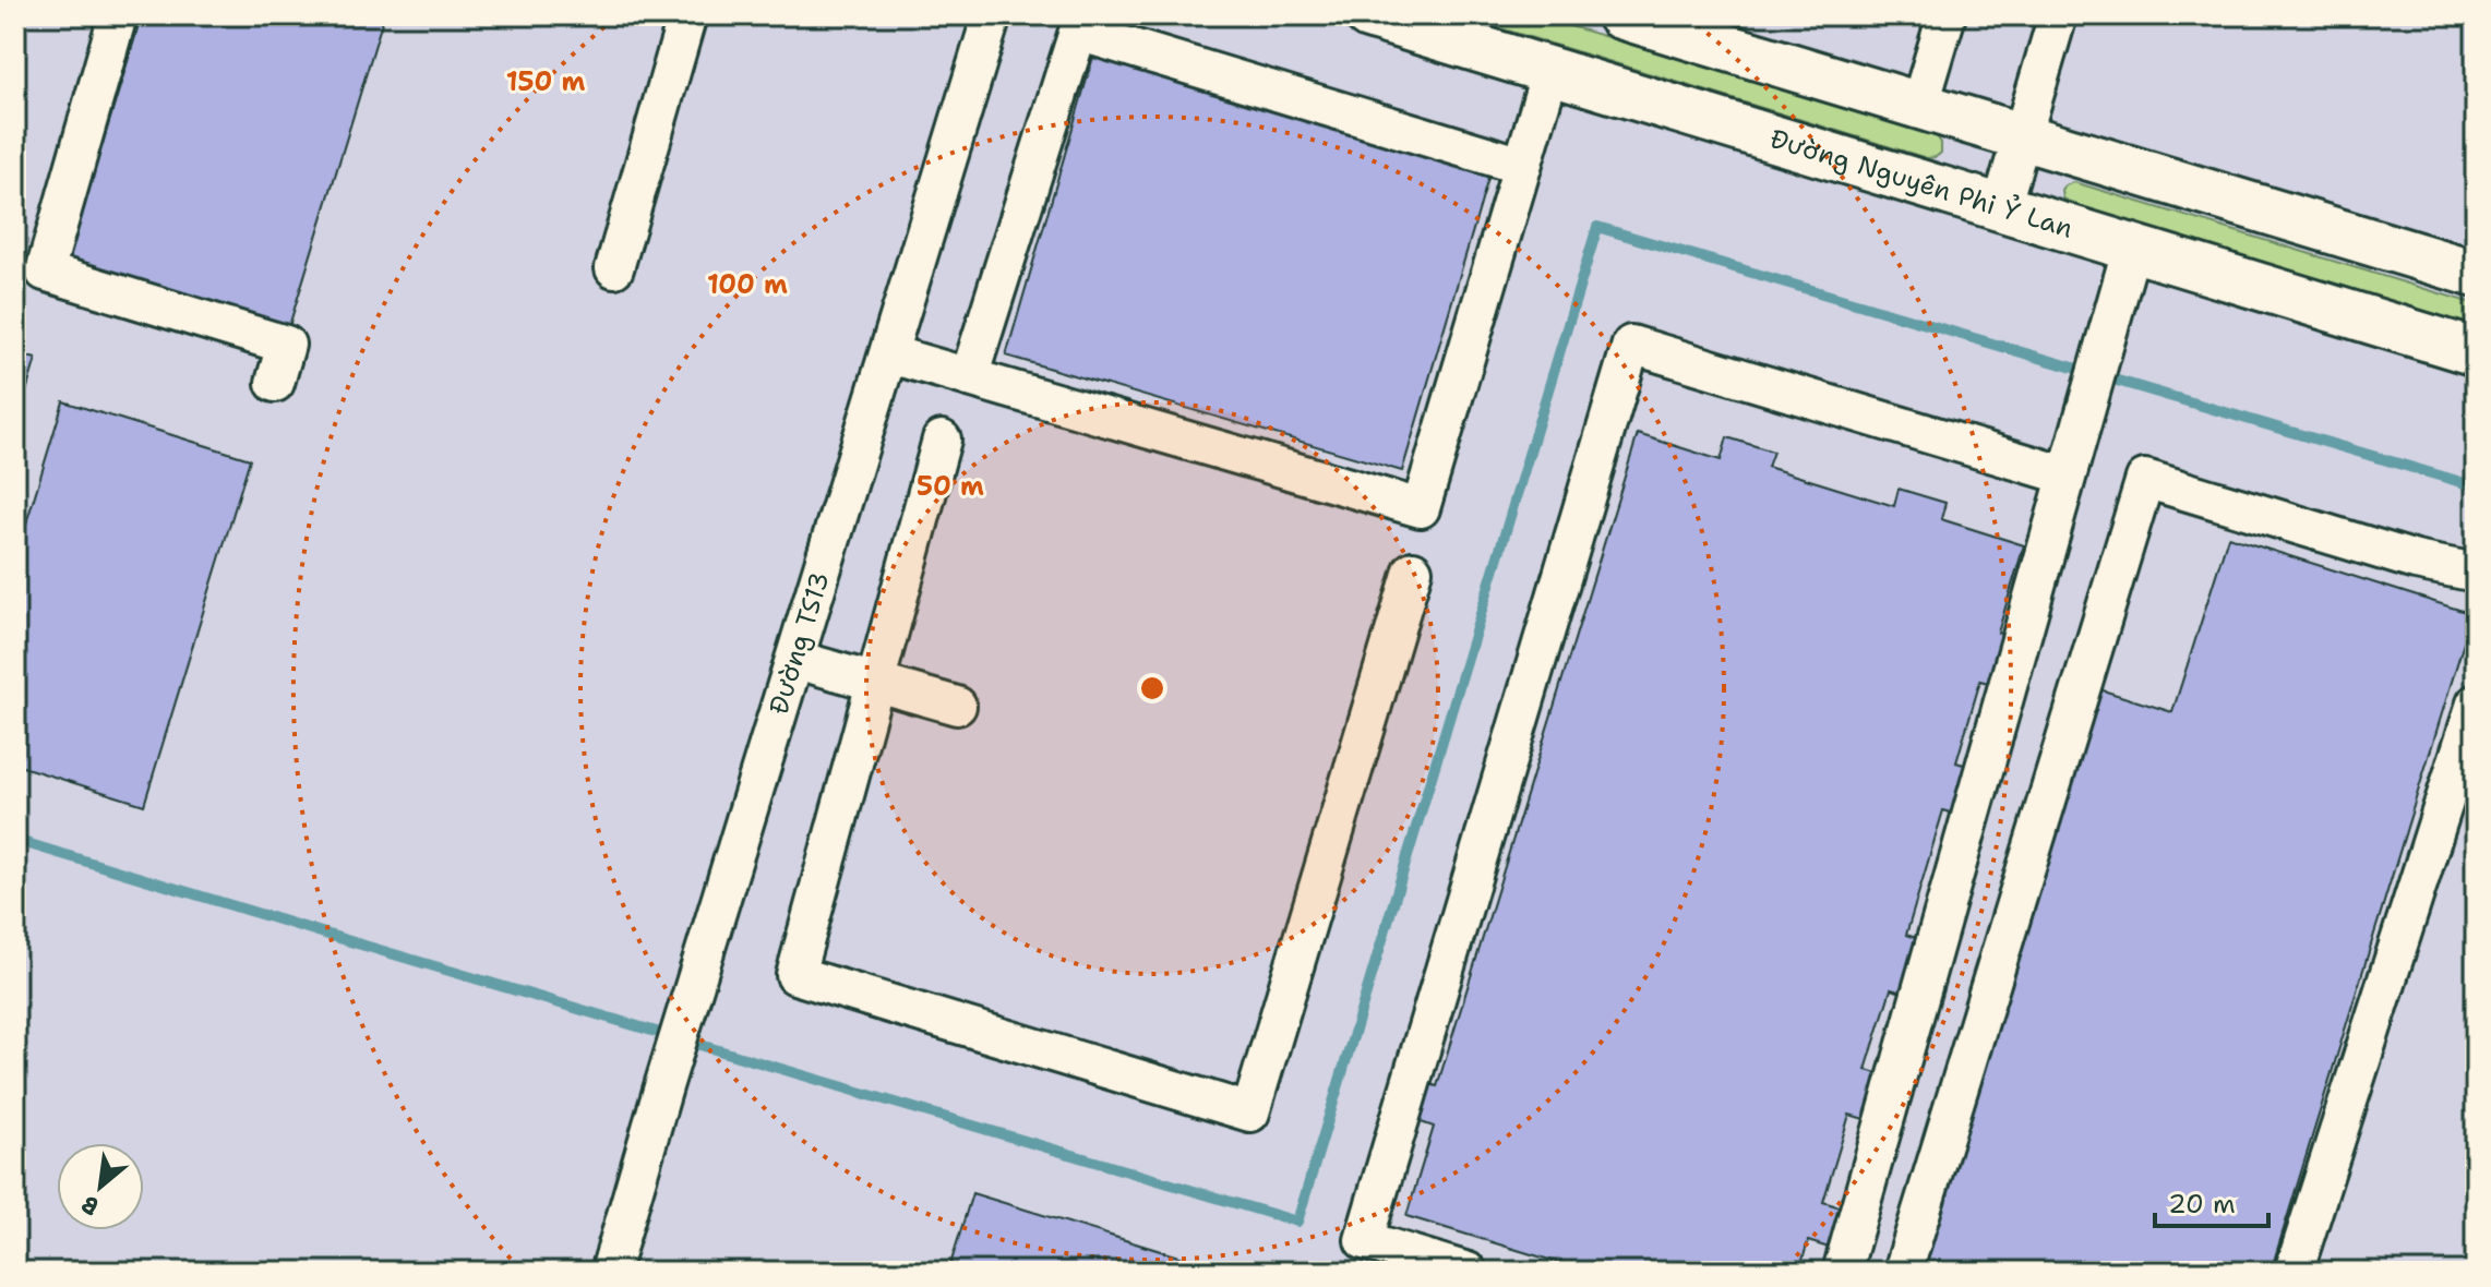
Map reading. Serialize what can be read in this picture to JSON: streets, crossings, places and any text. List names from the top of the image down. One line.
{"streets":{"main road":["Đường Nguyên Phi Ỷ Lan"],"street":["Đường TS13"]},"scale_bar":"20 m","north":"bottom left","rings":["150 m","100 m","50 m"]}
